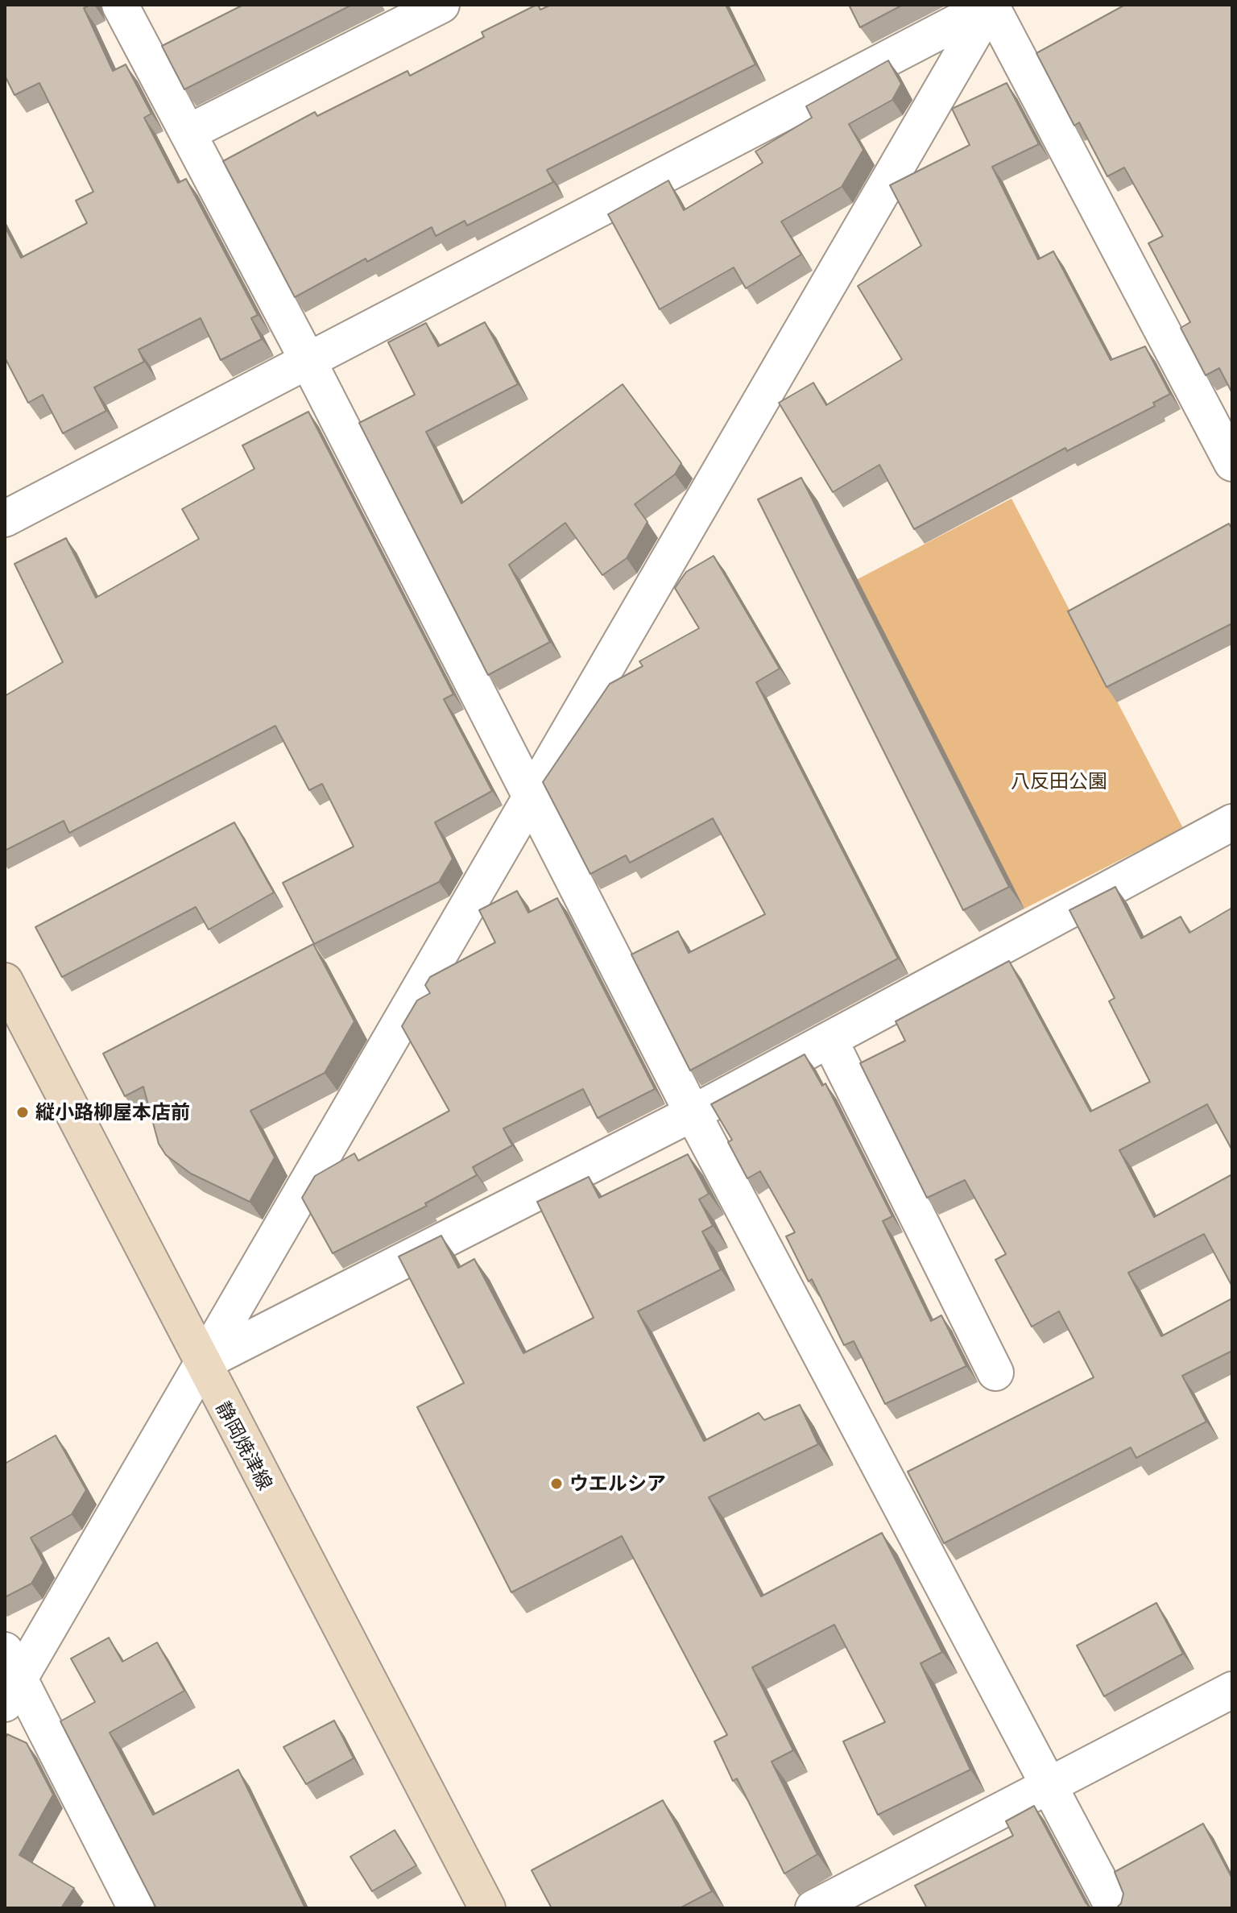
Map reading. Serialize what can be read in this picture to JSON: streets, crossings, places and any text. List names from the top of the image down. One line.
{"streets":{"main road":["静岡焼津線"]},"parks":["八反田公園"],"places":["縦小路柳屋本店前","ウエルシア"]}
